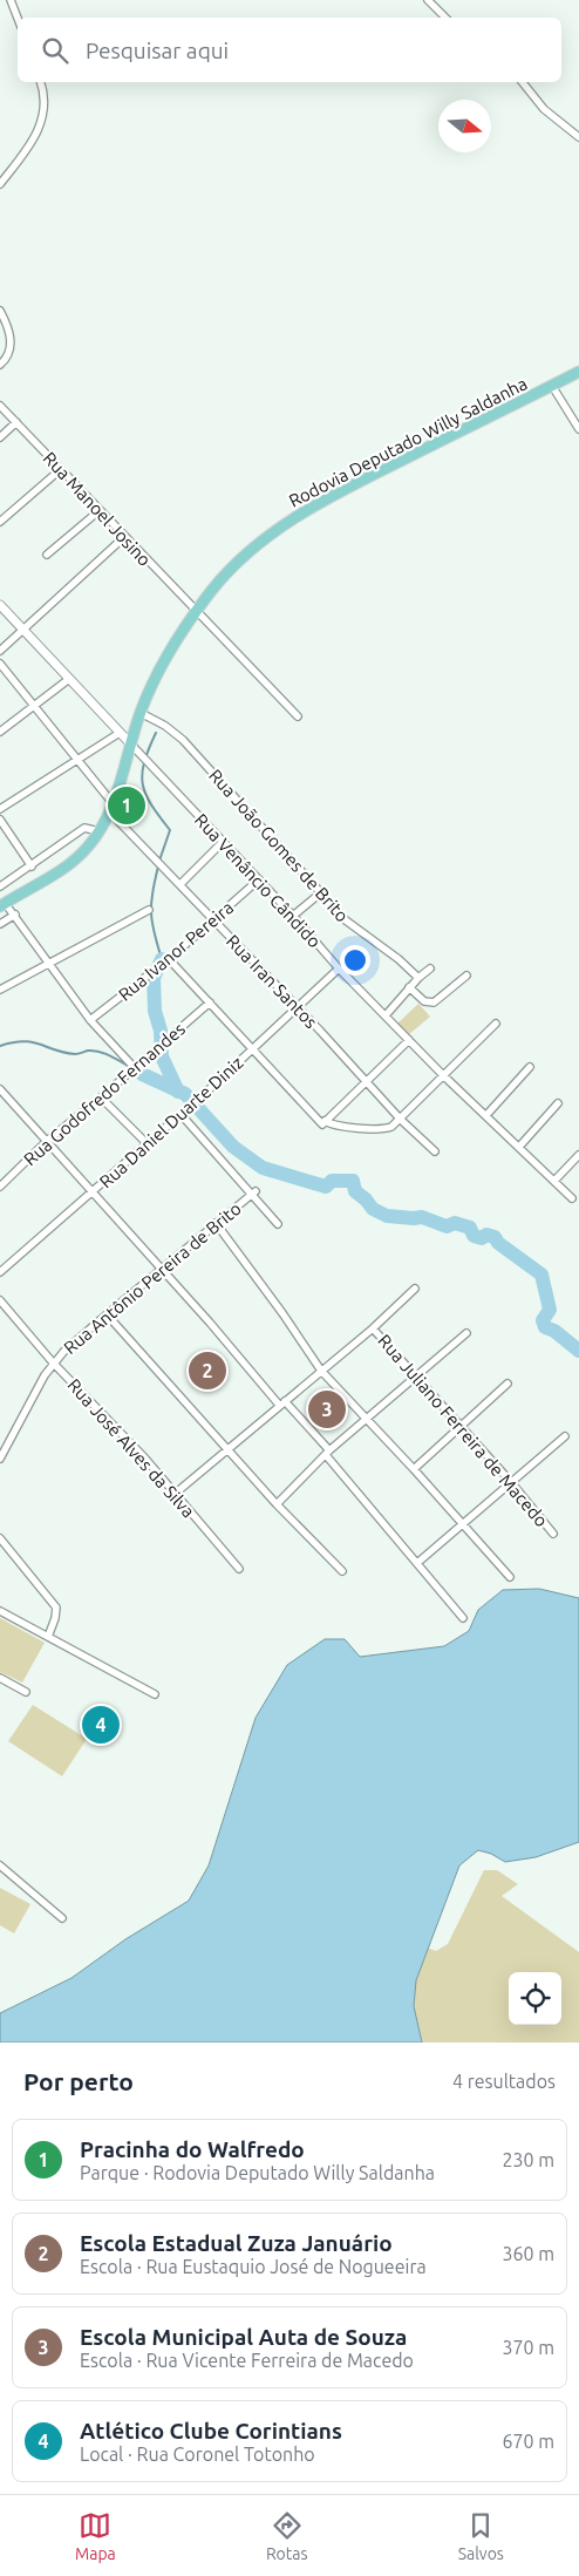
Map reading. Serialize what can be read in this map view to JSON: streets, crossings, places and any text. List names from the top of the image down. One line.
{"streets":{"main road":["Rodovia Deputado Willy Saldanha"],"street":["Rua Manoel Josino","Rua João Gomes de Brito","Rua Venâncio Cândido","Rua Ivanor Pereira","Rua Iran Santos","Rua Godofredo Fernandes","Rua Daniel Duarte Diniz","Rua Antônio Pereira de Brito","Rua Juliano Ferreira de Macedo","Rua José Alves da Silva"]},"crossings":[["Rodovia Deputado Willy Saldanha","Rua Manoel Josino"],["Rodovia Deputado Willy Saldanha","Rua João Gomes de Brito"],["Rodovia Deputado Willy Saldanha","Rua Venâncio Cândido"],["Rodovia Deputado Willy Saldanha","Rua Iran Santos"],["Rua Venâncio Cândido","Rua Ivanor Pereira"],["Rua Venâncio Cândido","Rua Daniel Duarte Diniz"],["Rua Ivanor Pereira","Rua Iran Santos"],["Rua Iran Santos","Rua Daniel Duarte Diniz"],["Rua Antônio Pereira de Brito","Rua José Alves da Silva"]],"north":"right","page":{"search":"Pesquisar aqui","pins":["1","2","3","4"],"heading":["Por perto","4 resultados"],"list":[{"mark":"1","name":"Pracinha do Walfredo","note":"Parque · Rodovia Deputado Willy Saldanha","value":"230 m"},{"mark":"2","name":"Escola Estadual Zuza Januário","note":"Escola · Rua Eustaquio José de Nogueeira","value":"360 m"},{"mark":"3","name":"Escola Municipal Auta de Souza","note":"Escola · Rua Vicente Ferreira de Macedo","value":"370 m"},{"mark":"4","name":"Atlético Clube Corintians","note":"Local · Rua Coronel Totonho","value":"670 m"}],"nav":["Mapa","Rotas","Salvos"]}}
